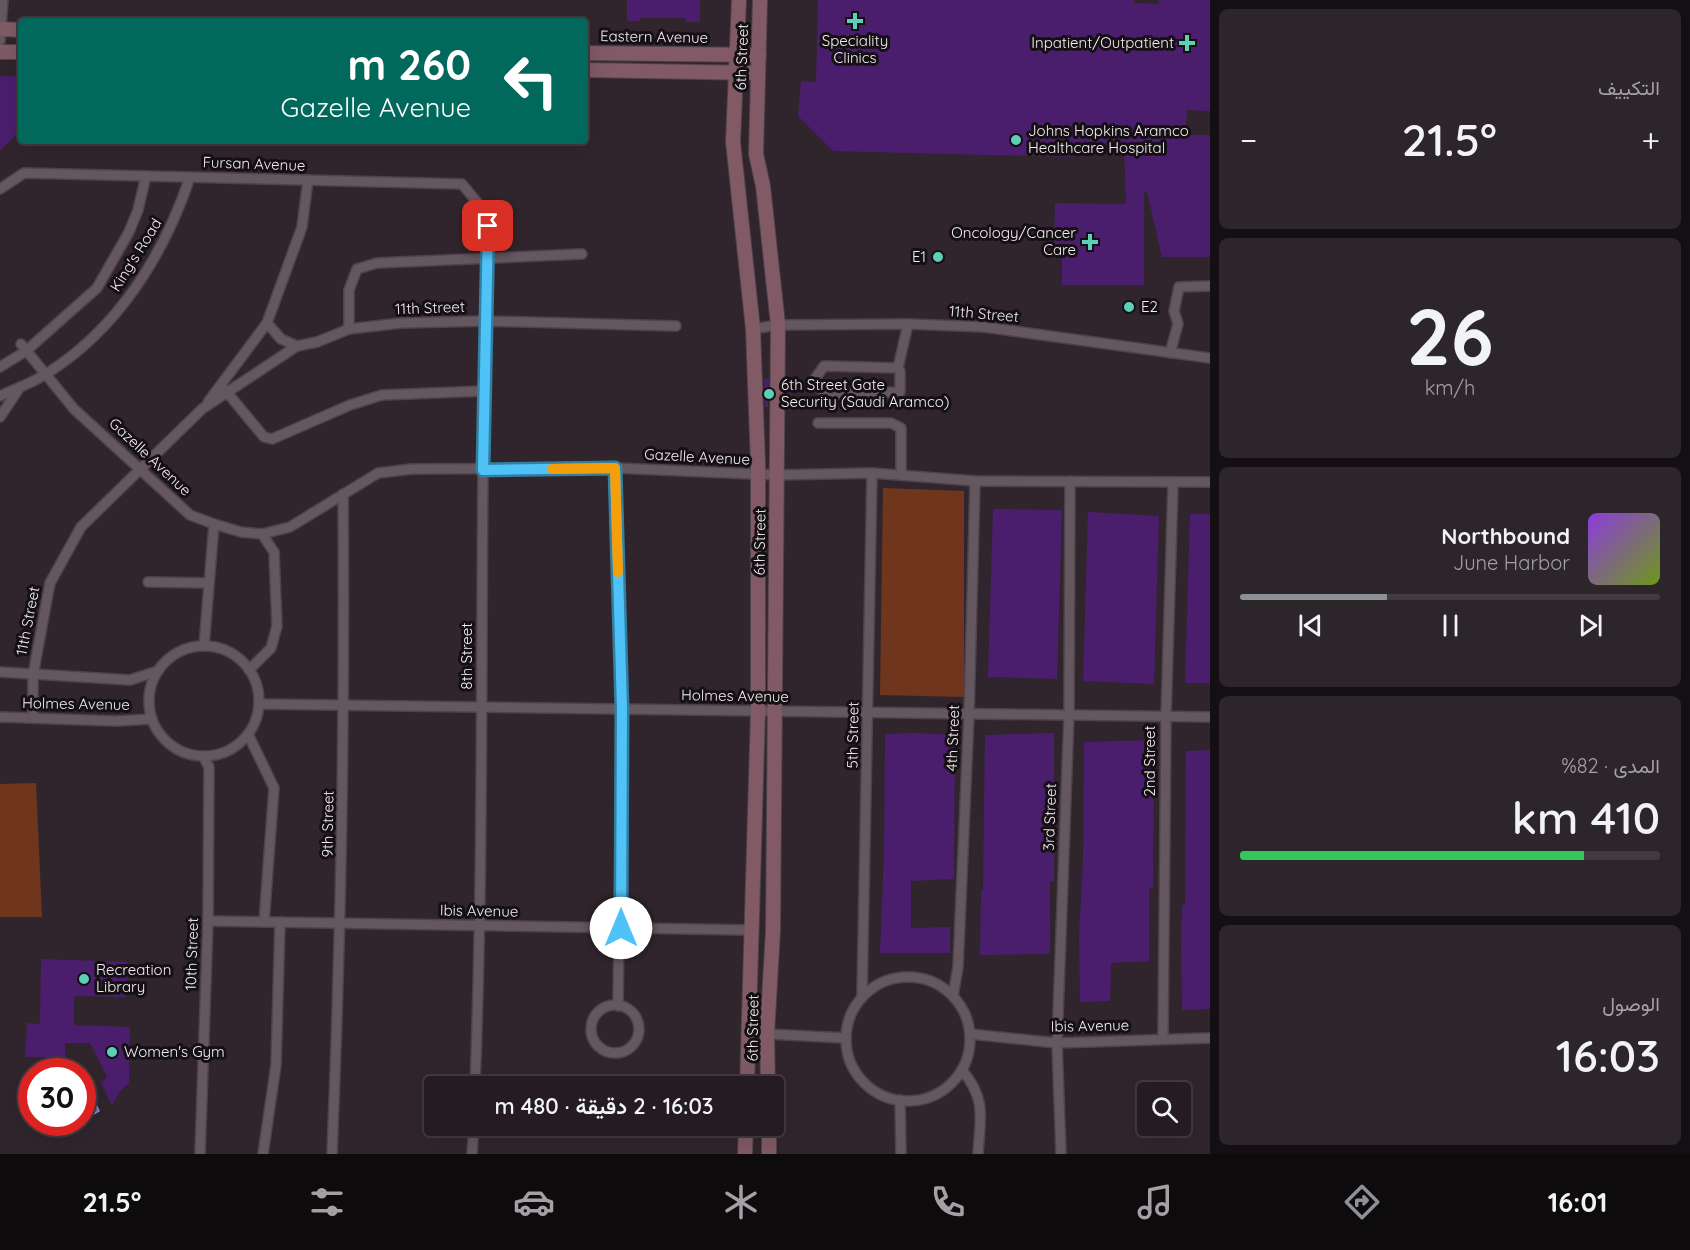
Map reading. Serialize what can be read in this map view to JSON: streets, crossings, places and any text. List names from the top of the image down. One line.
{"streets":{"main road":["Eastern Avenue","6th Street"],"street":["Fursan Avenue","King's Road","11th Street","Gazelle Avenue","8th Street","Holmes Avenue","5th Street","4th Street","2nd Street","3rd Street","9th Street","Ibis Avenue","10th Street"]},"crossings":[["Eastern Avenue","6th Street"],["6th Street","11th Street"],["6th Street","Gazelle Avenue"],["6th Street","Holmes Avenue"],["6th Street","Ibis Avenue"],["Fursan Avenue","King's Road"],["Fursan Avenue","11th Street"],["Fursan Avenue","8th Street"],["King's Road","Gazelle Avenue"],["11th Street","Gazelle Avenue"],["11th Street","8th Street"],["11th Street","Holmes Avenue"],["Gazelle Avenue","8th Street"],["Gazelle Avenue","5th Street"],["Gazelle Avenue","4th Street"],["Gazelle Avenue","2nd Street"],["Gazelle Avenue","3rd Street"],["Gazelle Avenue","9th Street"],["8th Street","Holmes Avenue"],["8th Street","Ibis Avenue"],["Holmes Avenue","5th Street"],["Holmes Avenue","4th Street"],["Holmes Avenue","2nd Street"],["Holmes Avenue","3rd Street"],["Holmes Avenue","9th Street"],["Holmes Avenue","10th Street"],["5th Street","4th Street"],["5th Street","Ibis Avenue"],["4th Street","Ibis Avenue"],["2nd Street","Ibis Avenue"],["3rd Street","Ibis Avenue"],["9th Street","Ibis Avenue"],["Ibis Avenue","10th Street"]],"places":{"health":["Speciality Clinics","Inpatient/Outpatient","Oncology/Cancer Care"],"other":["Johns Hopkins Aramco Healthcare Hospital","E1","E2","6th Street Gate Security (Saudi Aramco)","Recreation Library","Women's Gym"]},"page":{"tile":["التكييف",["26","km/h"],["المدى · 82%","410 km"],["الوصول","16:03"]],"turn":["260 m","Gazelle Avenue"],"heat":["−","21.5°","+"],"song":["Northbound","June Harbor"],"limit":"30","trip":"16:03 · 2 دقيقة · 480 m","tabs":["16:01","21.5°"]}}
